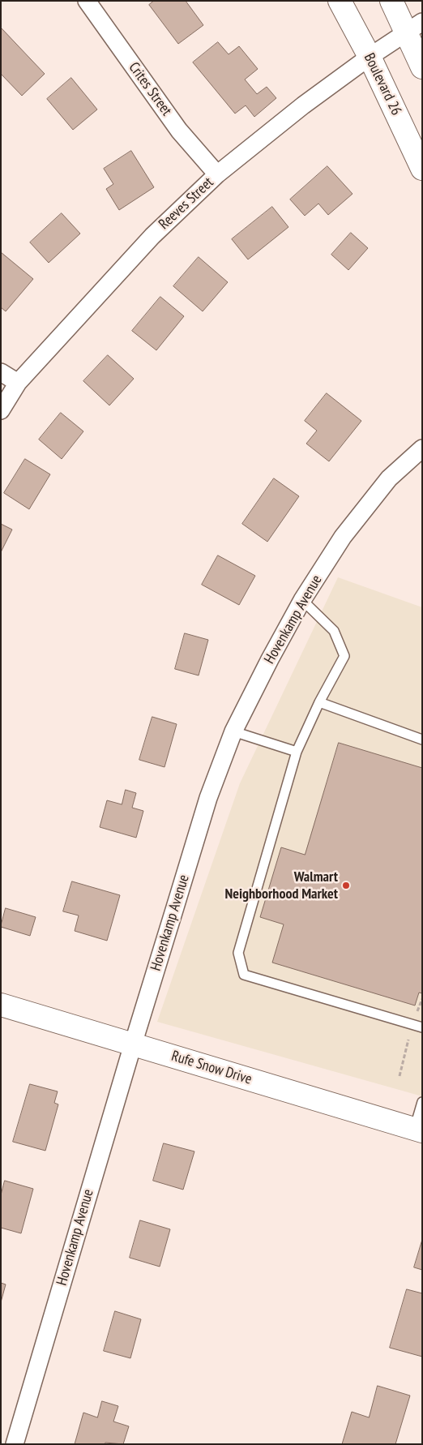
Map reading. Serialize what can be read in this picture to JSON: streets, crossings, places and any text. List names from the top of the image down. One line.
{"streets":{"main road":["Boulevard 26","Rufe Snow Drive"],"street":["Crites Street","Reeves Street","Hovenkamp Avenue"]},"crossings":[["Boulevard 26","Reeves Street"],["Crites Street","Reeves Street"],["Hovenkamp Avenue","Rufe Snow Drive"]],"places":["Walmart Neighborhood Market"]}
